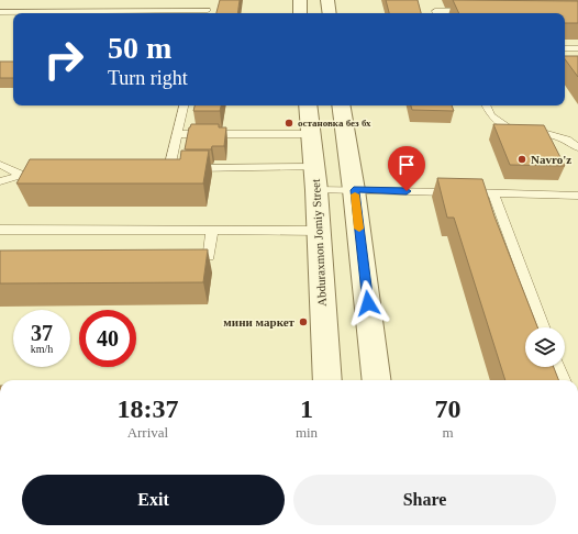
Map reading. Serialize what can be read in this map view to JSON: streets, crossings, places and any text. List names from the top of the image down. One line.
{"streets":{"street":["Abduraxmon Jomiy Street"]},"places":["остановка без бх","Navro'z","мини маркет"],"page":{"turn":["50 m","Turn right"],"speed":"37 km/h","limit":"40","eta":["18:37","Arrival","1","min","70","m"],"buttons":["Exit","Share"]}}
